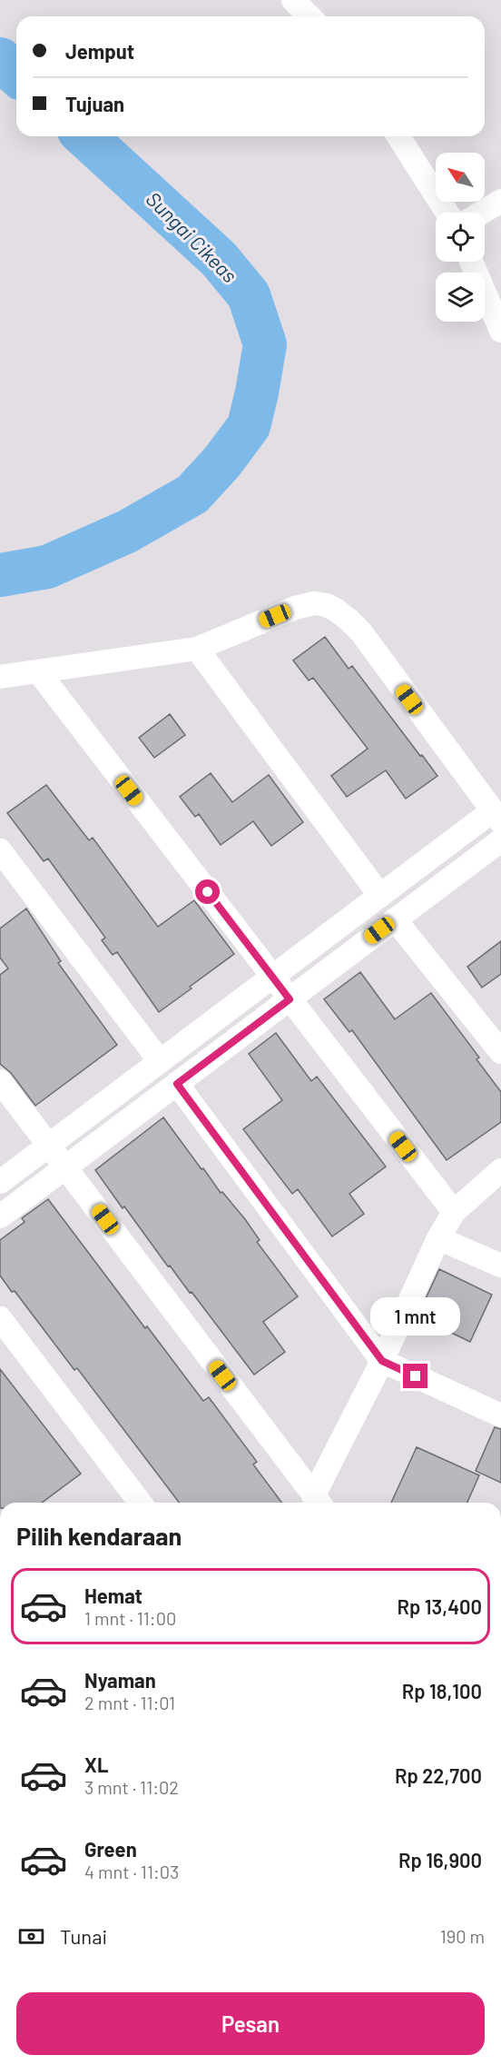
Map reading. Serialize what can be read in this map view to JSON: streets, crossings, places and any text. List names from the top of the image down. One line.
{"water":["Sungai Cikeas"],"north":"top left","page":{"banner":["Jemput","Tujuan"],"bubble":"1 mnt","heading":"Pilih kendaraan","list":[{"name":"Hemat","note":"1 mnt · 11:00","value":"Rp 13,400"},{"name":"Nyaman","note":"2 mnt · 11:01","value":"Rp 18,100"},{"name":"XL","note":"3 mnt · 11:02","value":"Rp 22,700"},{"name":"Green","note":"4 mnt · 11:03","value":"Rp 16,900"}],"pay":["Tunai","190 m"],"buttons":"Pesan"}}
